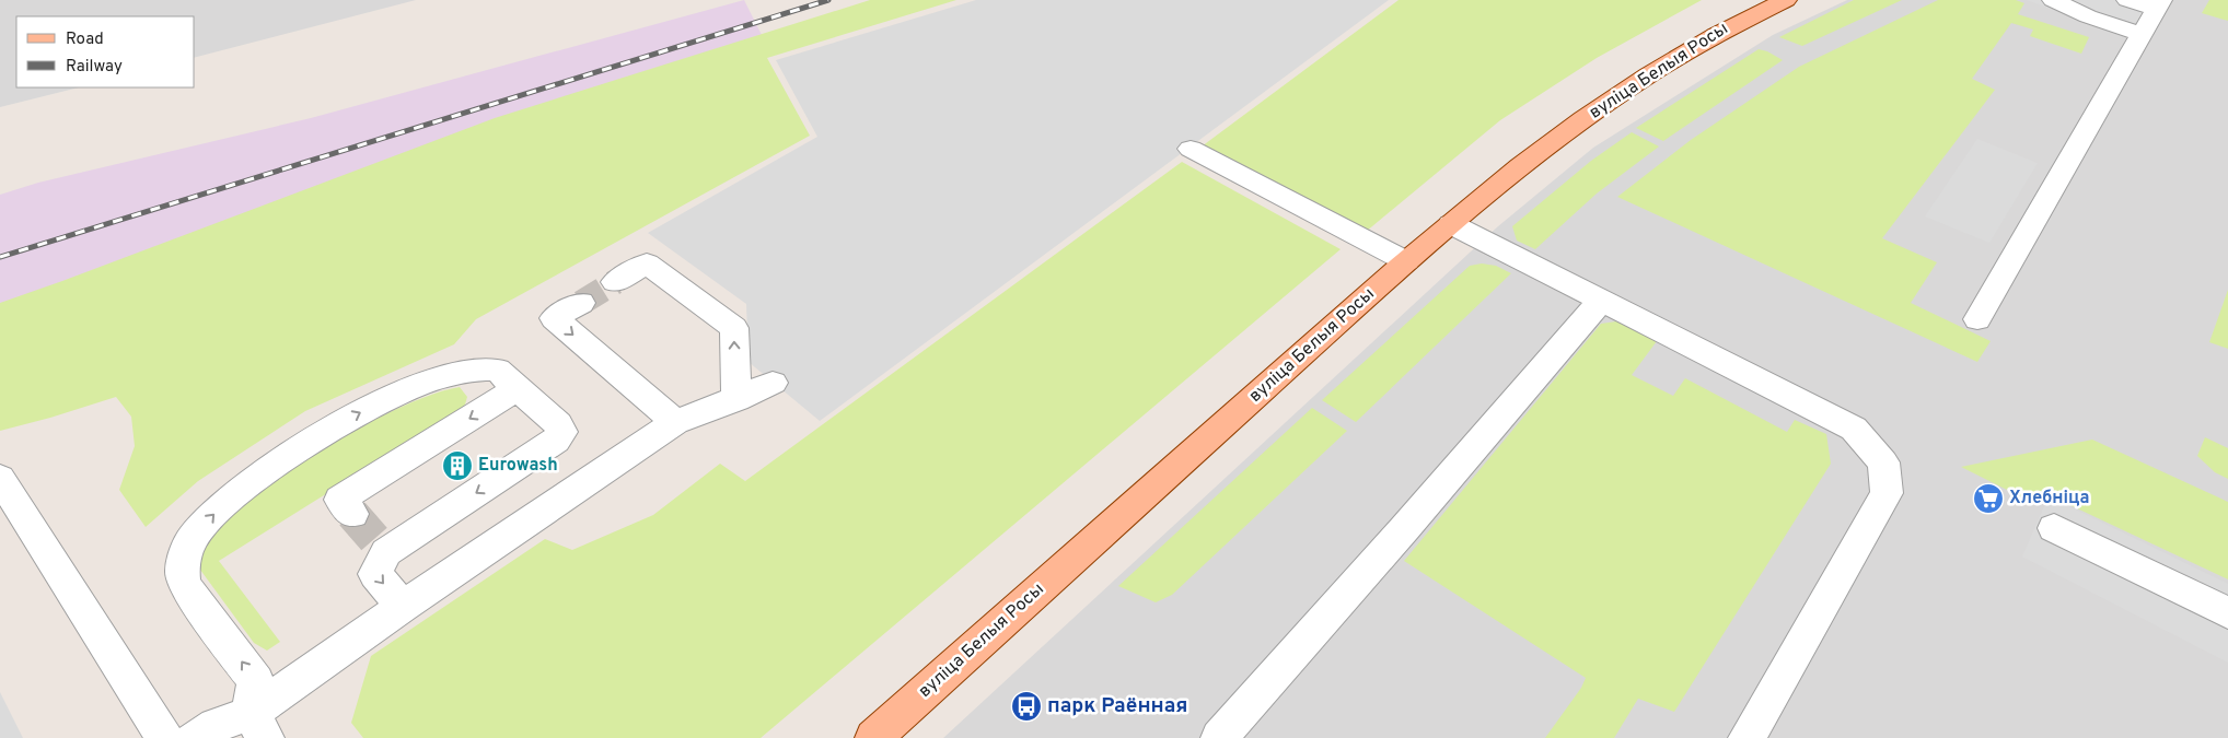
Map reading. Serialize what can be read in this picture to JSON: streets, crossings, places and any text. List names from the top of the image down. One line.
{"streets":{"main road":["вуліца Белыя Росы"]},"places":{"building":["Eurowash"],"supermarket":["Хлебніца"],"bus stop":["парк Раённая"]},"legend":["Road","Railway"]}
